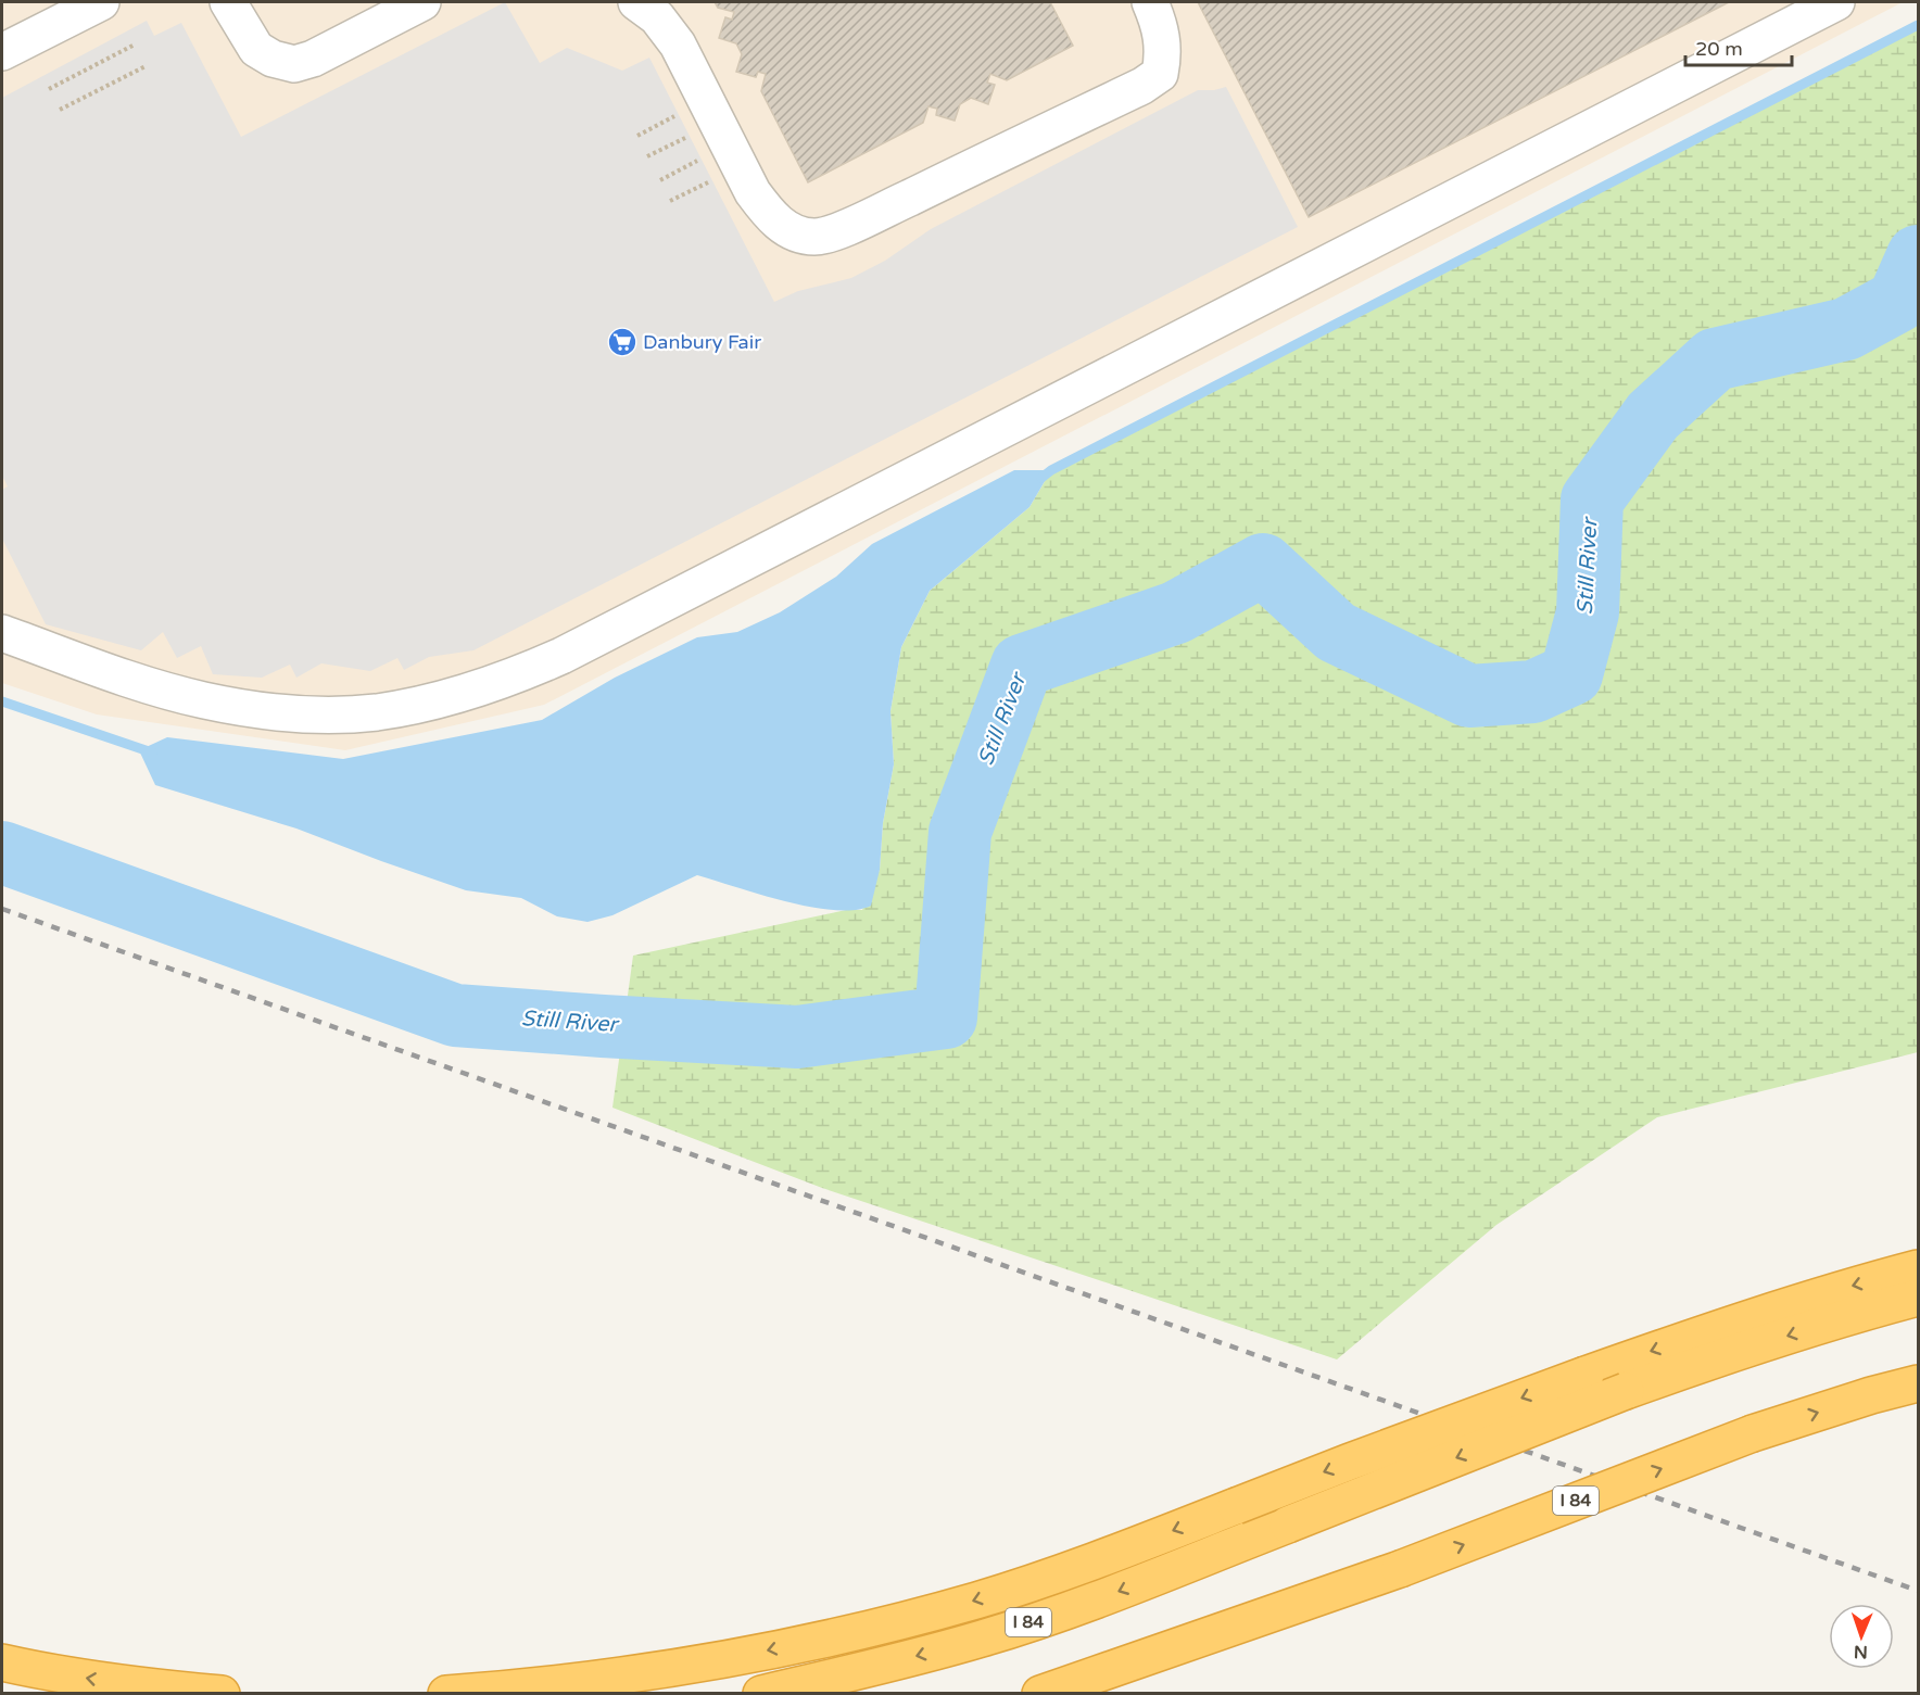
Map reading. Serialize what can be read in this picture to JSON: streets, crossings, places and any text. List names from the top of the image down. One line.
{"streets":{"highway":["I 84"]},"water":["Still River"],"places":{"supermarket":["Danbury Fair"]},"scale_bar":"20 m","north":"bottom"}
